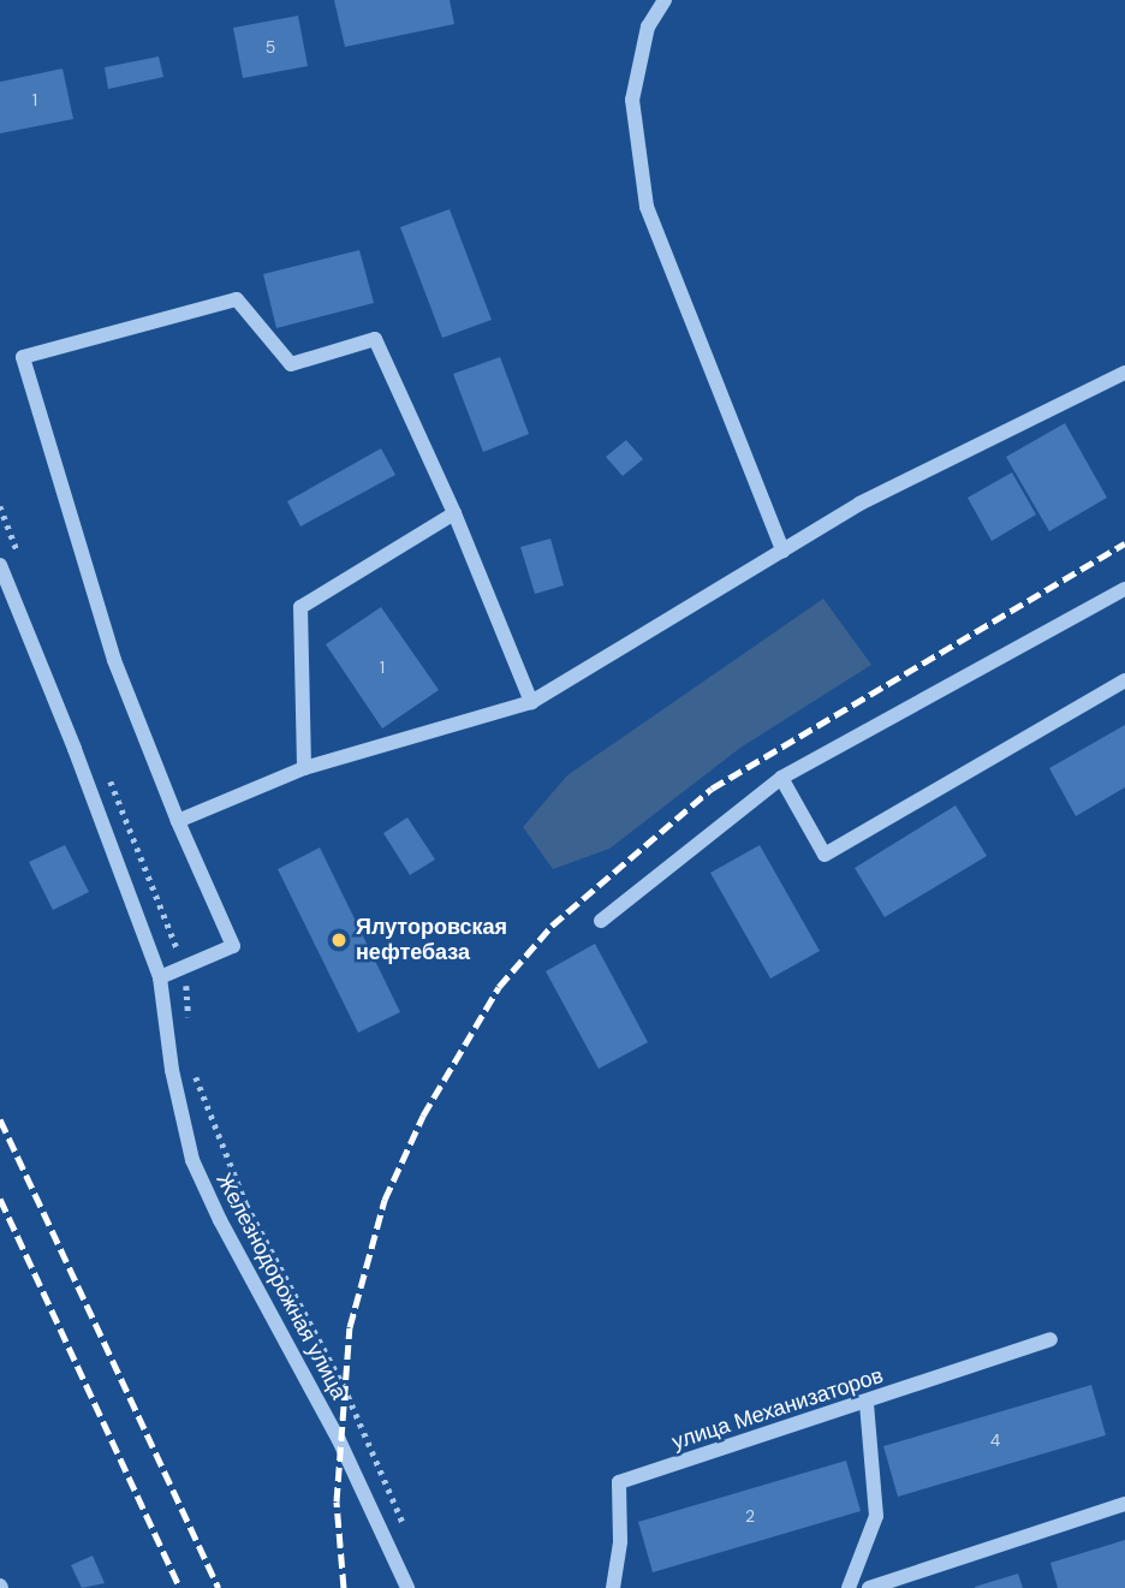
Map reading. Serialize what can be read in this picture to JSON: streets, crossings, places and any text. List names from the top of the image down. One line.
{"streets":{"street":["Железнодорожная улица","улица Механизаторов"]},"places":["Ялуторовская нефтебаза"],"house_numbers":["5","1","1","4","2"]}
